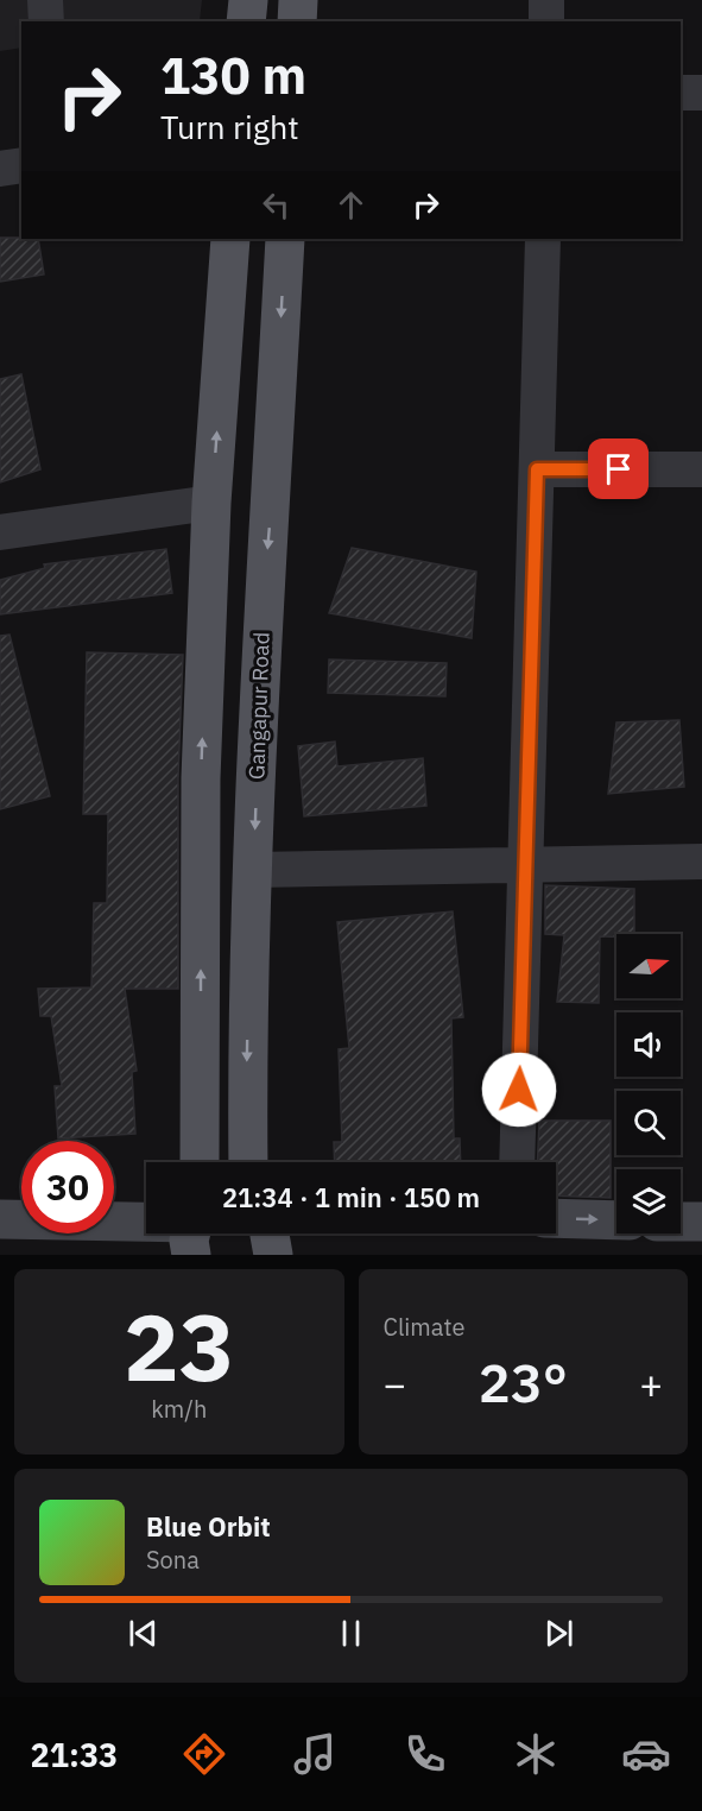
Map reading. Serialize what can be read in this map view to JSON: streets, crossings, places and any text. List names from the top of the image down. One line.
{"streets":{"main road":["Gangapur Road"]},"north":"right","page":{"turn":["130 m","Turn right"],"limit":"30","trip":"21:34 · 1 min · 150 m","tile":[["23","km/h"],"Climate"],"heat":["−","23°","+"],"song":["Blue Orbit","Sona"],"tabs":"21:33"}}
